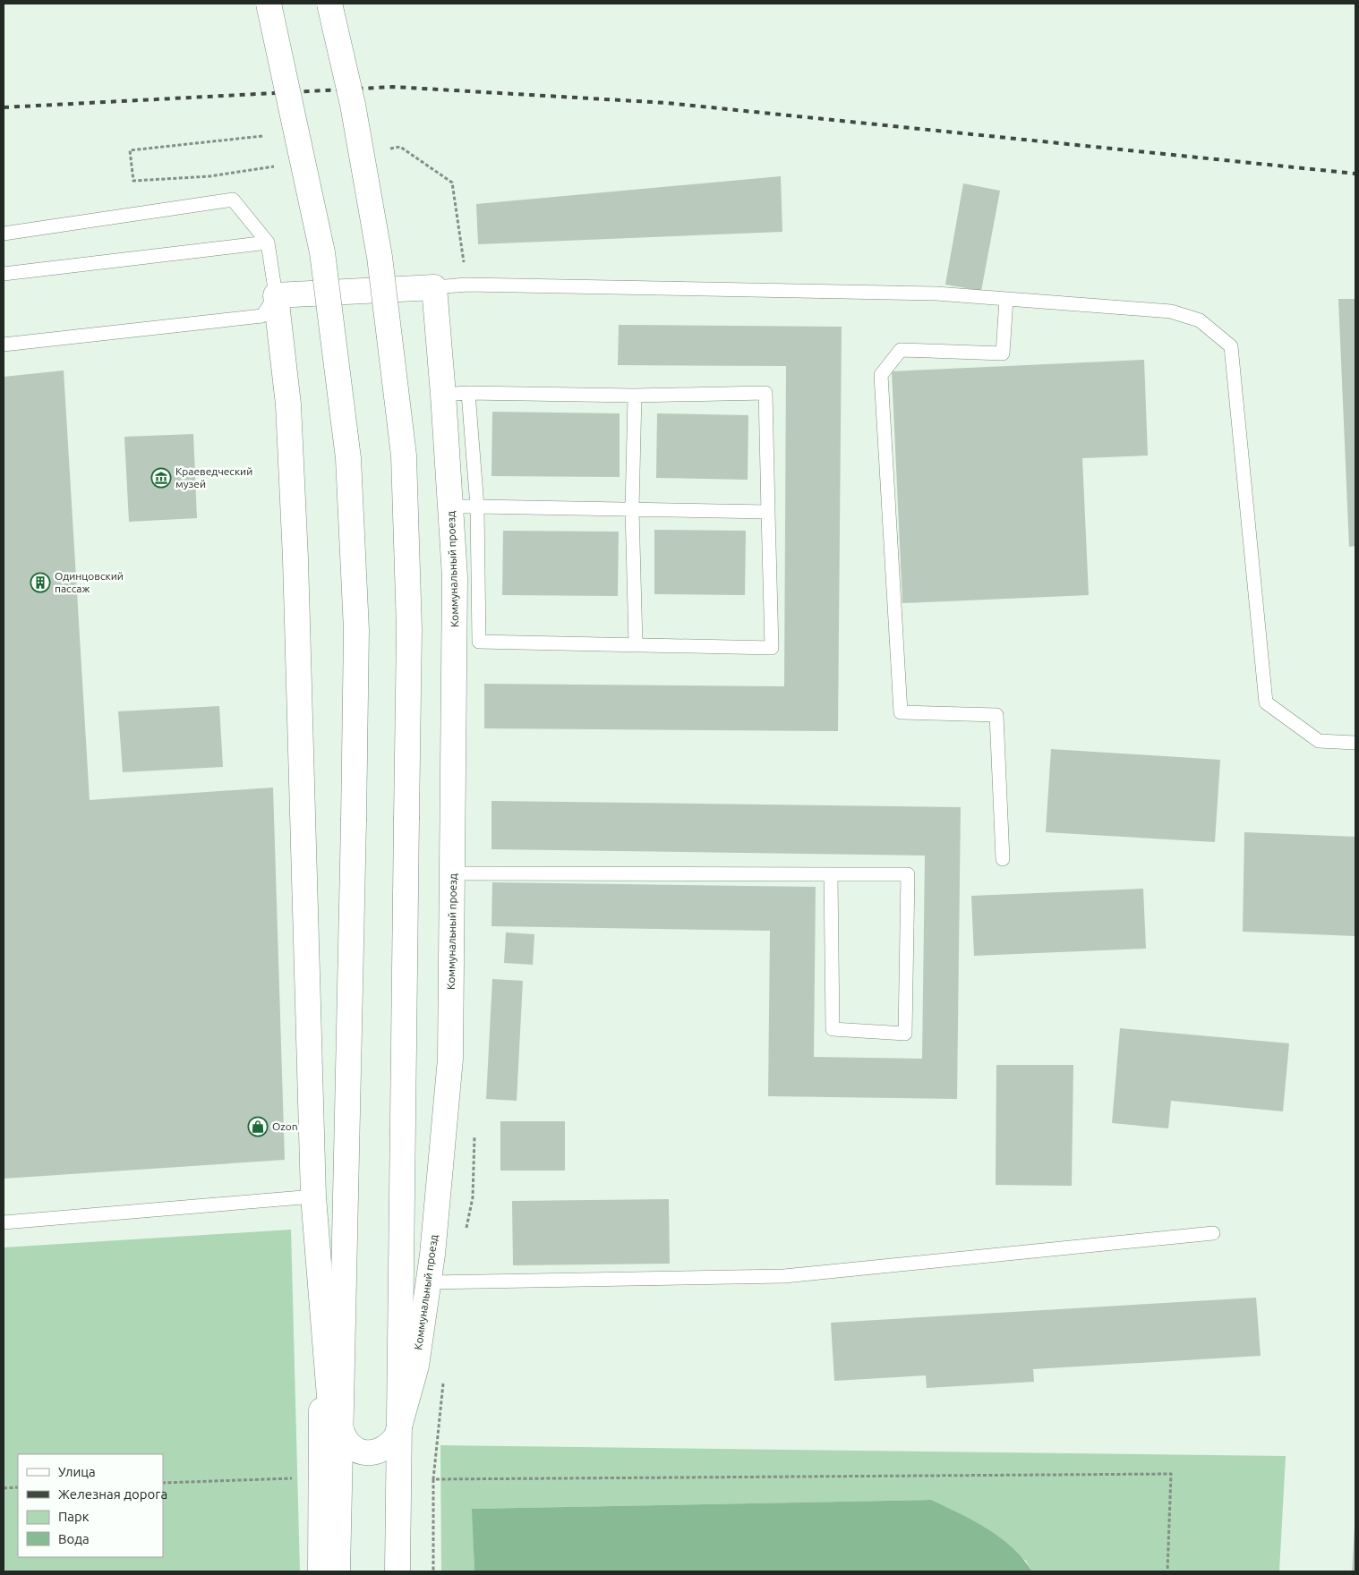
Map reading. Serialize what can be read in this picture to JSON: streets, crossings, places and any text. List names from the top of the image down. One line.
{"streets":{"main road":["Коммунальный проезд"]},"places":{"museum":["Краеведческий музей"],"building":["Одинцовский пассаж"],"shop":["Ozon"]},"legend":["Улица","Железная дорога","Парк","Вода"]}
